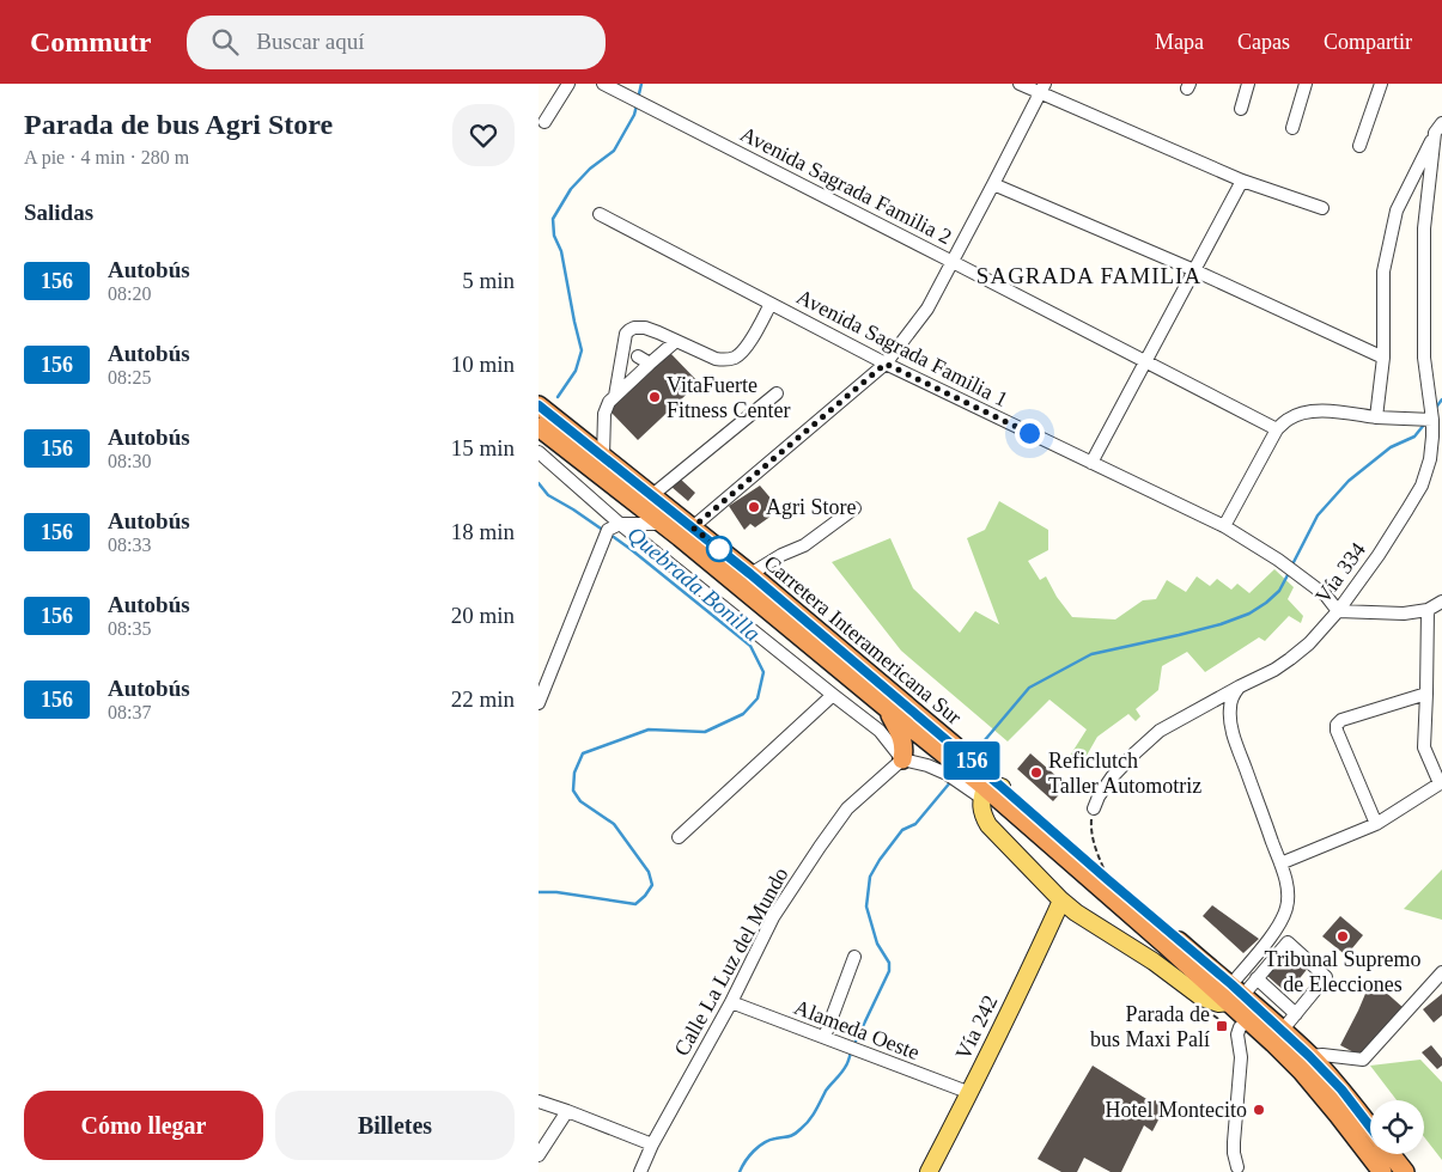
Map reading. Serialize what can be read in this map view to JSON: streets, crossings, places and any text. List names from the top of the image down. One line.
{"streets":{"highway":["Carretera Interamericana Sur"],"main road":["Vía 242"],"street":["Avenida Sagrada Familia 2","Avenida Sagrada Familia 1","Vía 334","Calle La Luz del Mundo","Alameda Oeste"]},"crossings":[["Avenida Sagrada Familia 1","Vía 334"],["Calle La Luz del Mundo","Alameda Oeste"],["Vía 242","Alameda Oeste"]],"districts":["SAGRADA FAMILIA"],"water":["Quebrada Bonilla"],"places":{"other":["VitaFuerte Fitness Center","Agri Store","Reficlutch Taller Automotriz","Tribunal Supremo de Elecciones","Hotel Montecito"],"transit":["Parada de bus Maxi Palí"]},"lines":["bus line 156"],"page":{"header":"Commutr","search":"Buscar aquí","nav":["Mapa","Capas","Compartir"],"heading":[["Parada de bus Agri Store","A pie · 4 min · 280 m"],"Salidas"],"on_map":"156","list":[{"mark":"156","name":"Autobús","note":"08:20","value":"5 min"},{"mark":"156","name":"Autobús","note":"08:25","value":"10 min"},{"mark":"156","name":"Autobús","note":"08:30","value":"15 min"},{"mark":"156","name":"Autobús","note":"08:33","value":"18 min"},{"mark":"156","name":"Autobús","note":"08:35","value":"20 min"},{"mark":"156","name":"Autobús","note":"08:37","value":"22 min"}],"buttons":["Cómo llegar","Billetes"]}}
